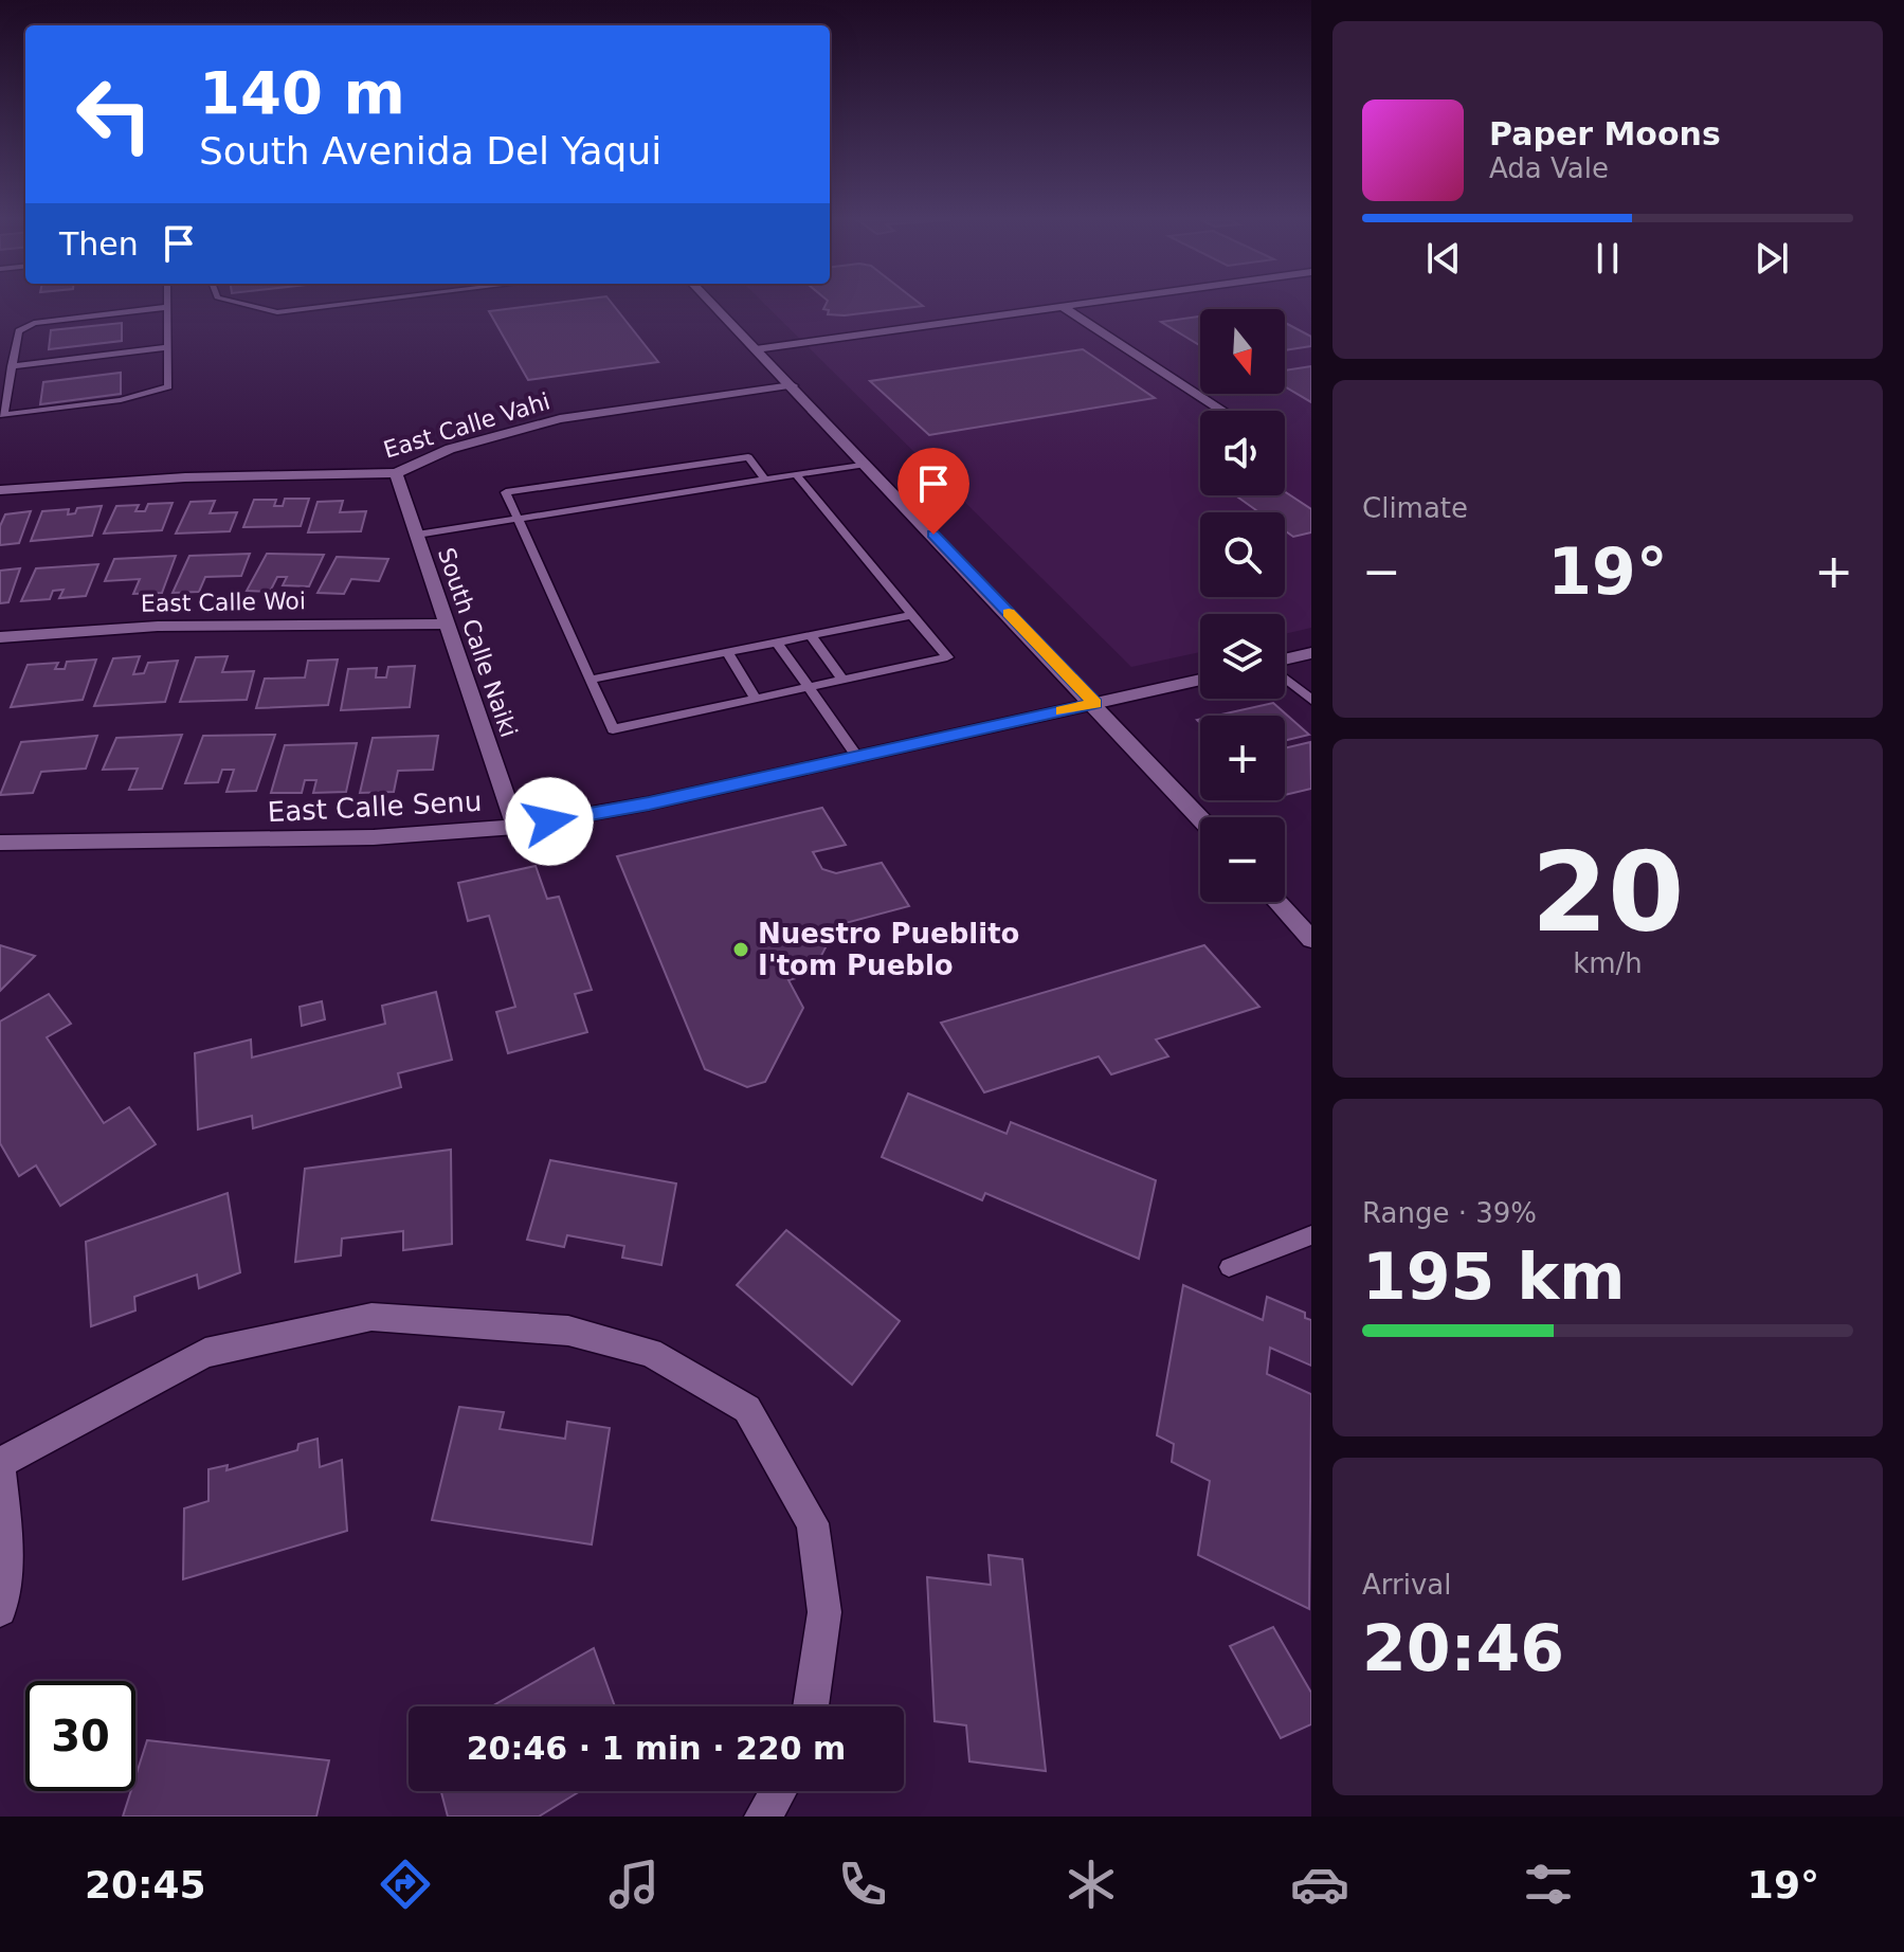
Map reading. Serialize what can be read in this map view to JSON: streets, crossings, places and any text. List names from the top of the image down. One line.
{"streets":{"street":["East Calle Vahi","East Calle Woi","South Calle Naiki","East Calle Senu"]},"crossings":[["East Calle Vahi","South Calle Naiki"],["East Calle Woi","South Calle Naiki"],["South Calle Naiki","East Calle Senu"]],"places":["Nuestro Pueblito I'tom Pueblo"],"north":"bottom","page":{"turn":["140 m","South Avenida Del Yaqui"],"song":["Paper Moons","Ada Vale"],"then":"Then","map_buttons":["+","−"],"tile":["Climate",["20","km/h"],["Range · 39%","195 km"],["Arrival","20:46"]],"heat":["−","19°","+"],"limit":"30","trip":"20:46 · 1 min · 220 m","tabs":["20:45","19°"]}}
